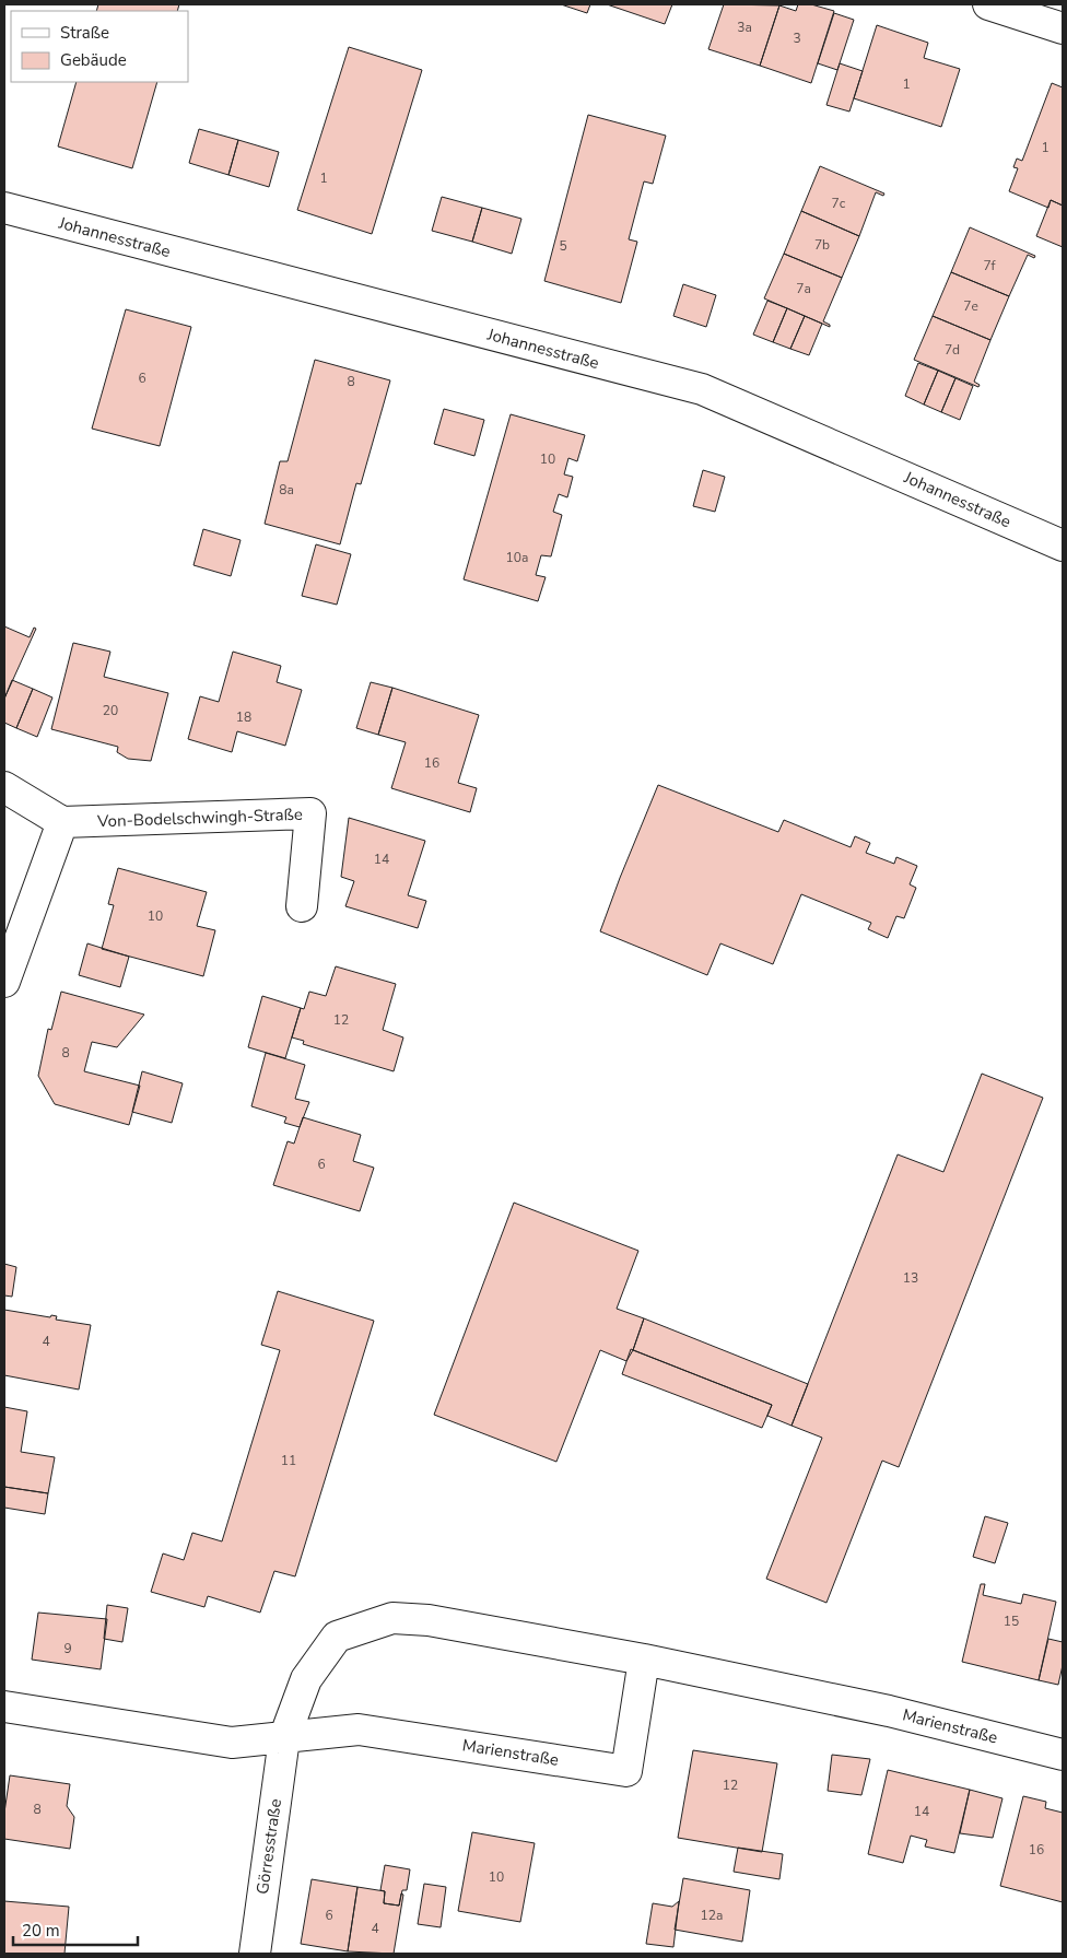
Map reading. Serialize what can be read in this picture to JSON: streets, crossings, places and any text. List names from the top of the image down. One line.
{"streets":{"street":["Johannesstraße","Von-Bodelschwingh-Straße","Marienstraße","Görresstraße"]},"crossings":[["Marienstraße","Görresstraße"]],"house_numbers":["3a","3","1","1","1","7c","7b","5","7f","7a","7e","7d","6","8","10","8a","10a","20","18","16","14","10","12","8","6","13","4","11","15","9","12","8","14","16","10","6","12a","4"],"legend":["Straße","Gebäude"],"scale_bar":"20 m"}
